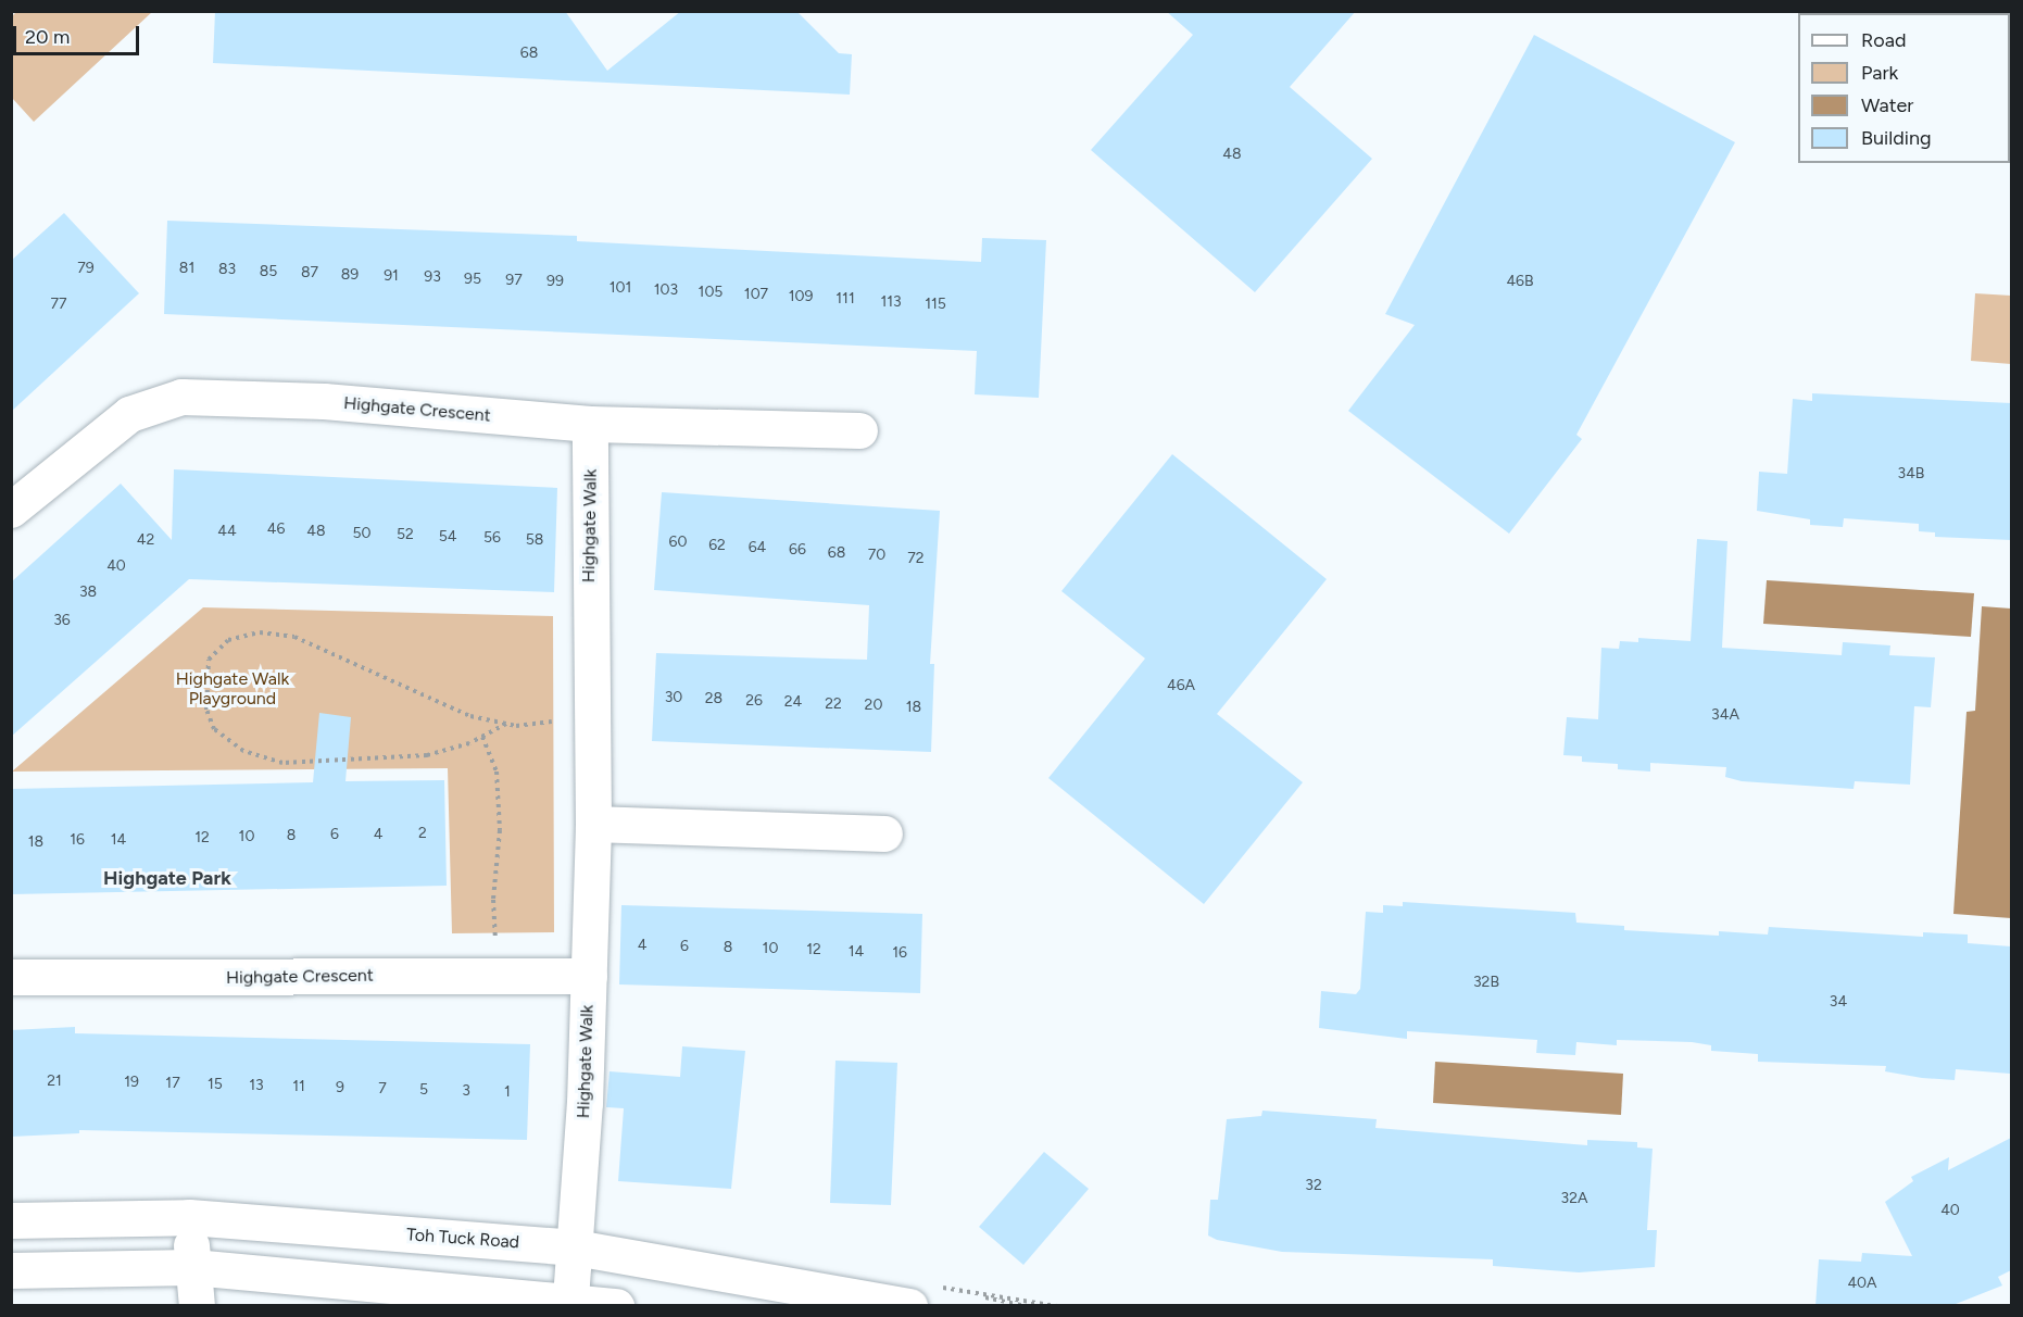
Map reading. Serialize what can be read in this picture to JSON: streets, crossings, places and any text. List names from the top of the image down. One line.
{"streets":{"street":["Highgate Crescent","Highgate Walk","Toh Tuck Road"]},"crossings":[["Highgate Crescent","Highgate Walk"],["Highgate Walk","Toh Tuck Road"]],"districts":["Highgate Park"],"parks":["Highgate Walk Playground"],"house_numbers":["68","48","79","81","83","85","87","89","91","93","95","97","99","46B","101","103","105","107","109","111","113","77","115","34B","46","44","48","50","52","54","56","42","58","60","62","64","66","68","70","72","40","38","36","46A","30","28","26","24","22","20","18","34A","2","6","4","8","10","12","16","14","18","4","6","8","10","12","14","16","32B","34","21","19","17","15","13","11","9","7","5","3","1","32","32A","40","40A"],"legend":["Road","Park","Water","Building"],"scale_bar":"20 m"}
